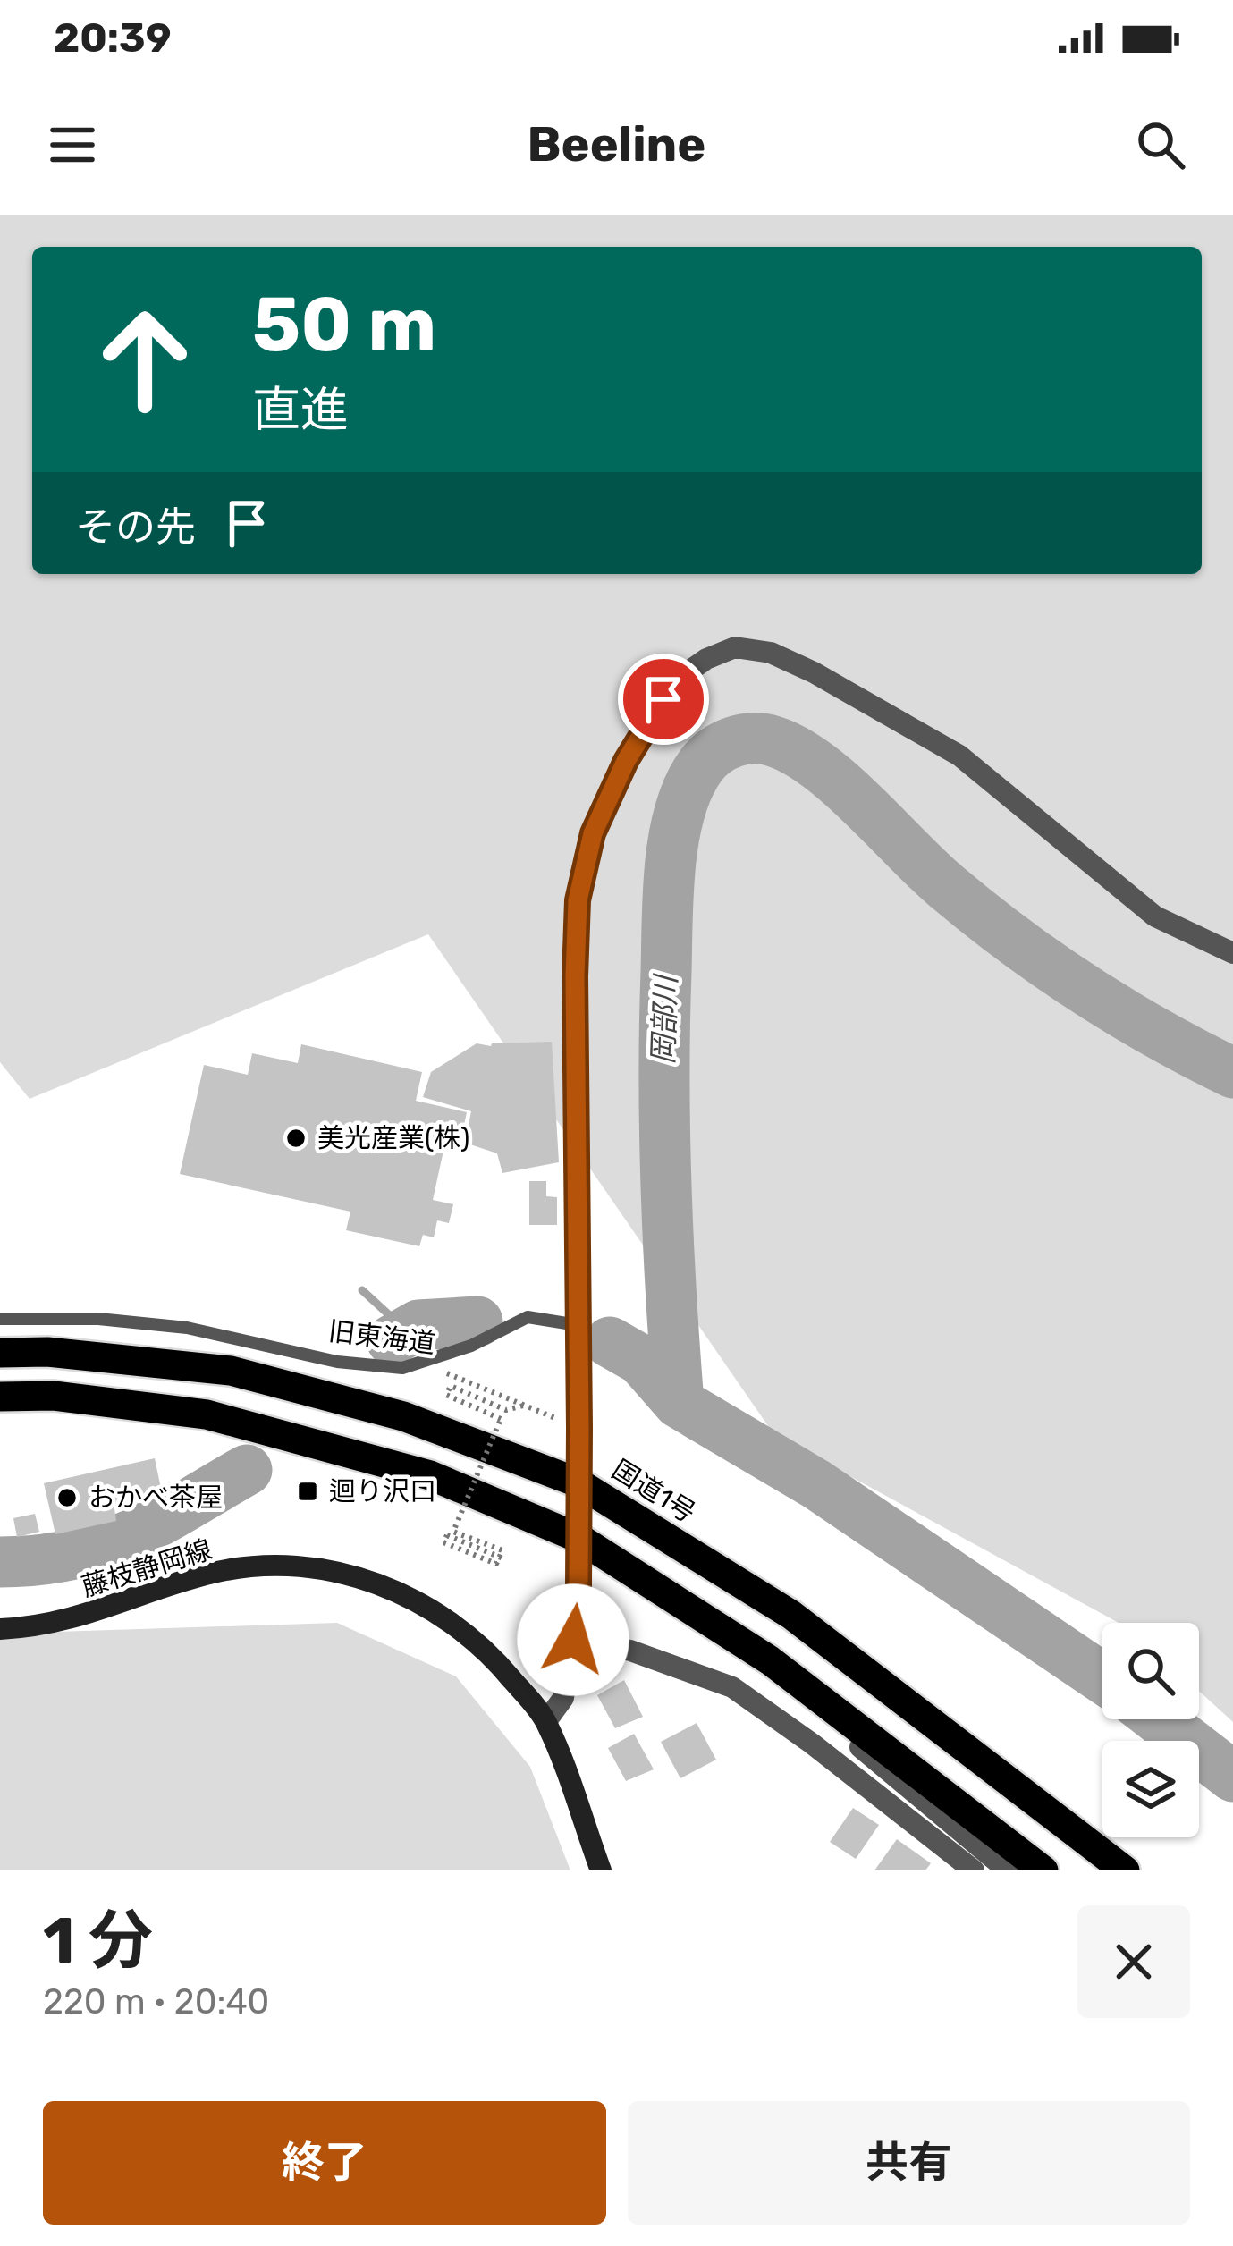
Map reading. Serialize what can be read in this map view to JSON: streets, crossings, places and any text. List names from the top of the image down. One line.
{"streets":{"highway":["国道1号"],"main road":["藤枝静岡線"],"lane":["旧東海道"]},"water":["岡部川"],"places":{"other":["美光産業(株)","おかべ茶屋"],"transit":["迴り沢口"]},"page":{"status":"20:39","header":"Beeline","turn":["50 m","直進"],"then":"その先","heading":["1 分","220 m · 20:40"],"buttons":["終了","共有"]}}
